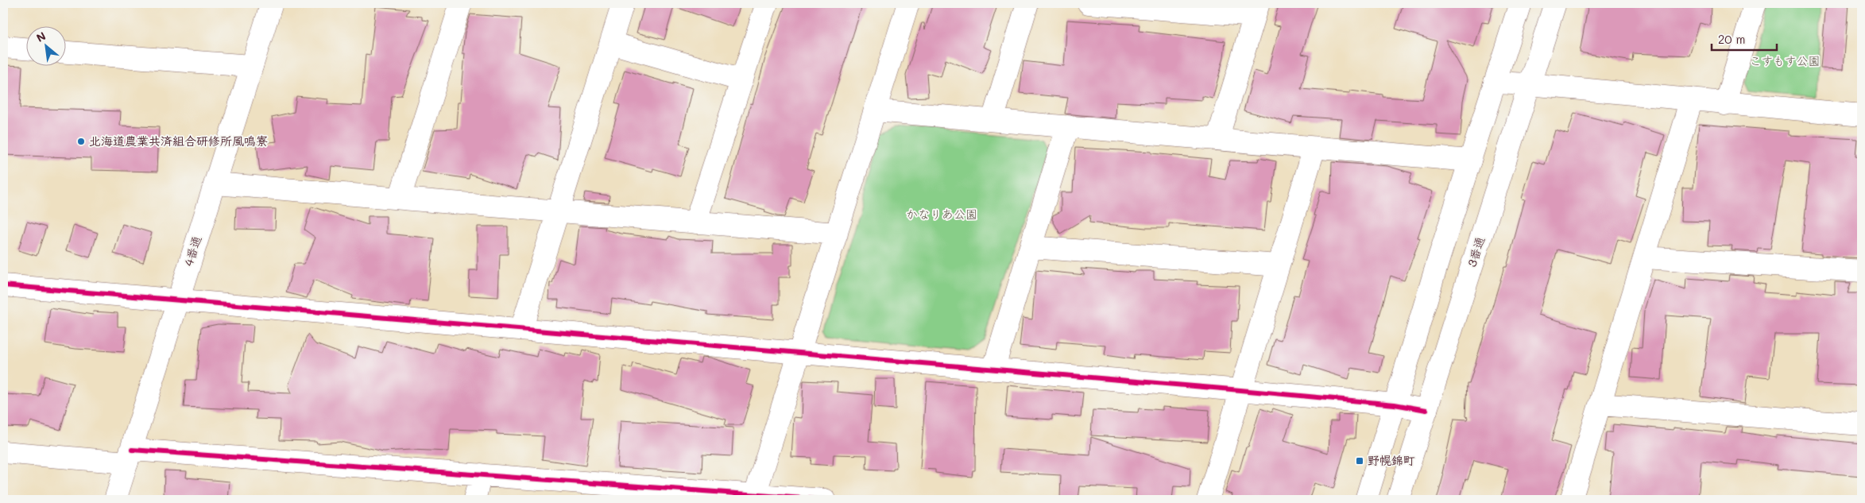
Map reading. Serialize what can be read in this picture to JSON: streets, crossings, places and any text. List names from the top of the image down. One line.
{"streets":{"street":["4番通","3番通"]},"parks":["こすもす公園","かなりあ公園"],"places":{"other":["北海道農業共済組合研修所風鳴寮"],"transit":["野幌錦町"]},"scale_bar":"20 m","north":"top left"}
